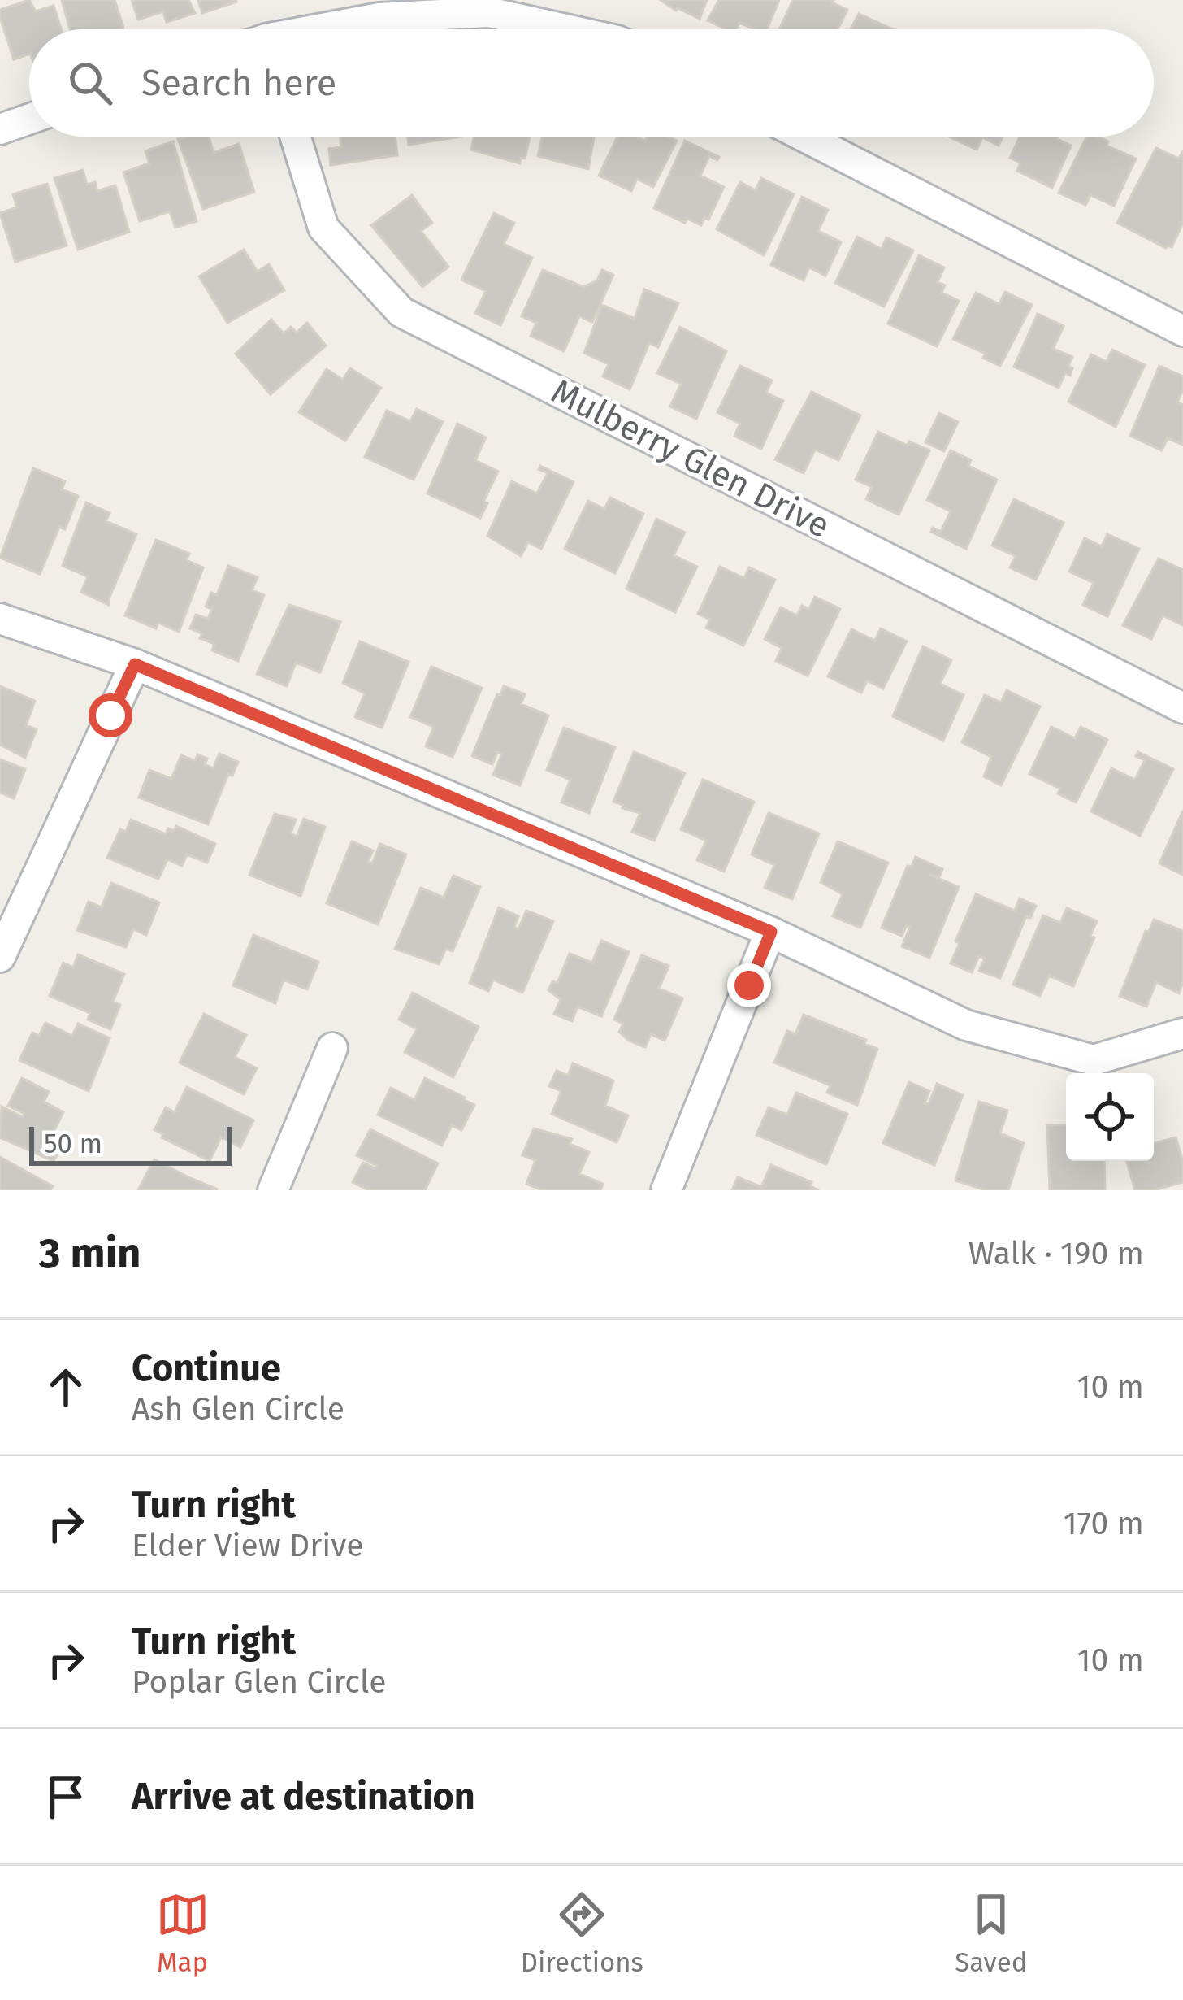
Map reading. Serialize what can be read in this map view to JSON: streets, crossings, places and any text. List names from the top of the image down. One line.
{"streets":{"street":["Mulberry Glen Drive"]},"scale_bar":"50 m","page":{"search":"Search here","scale":"50 m","heading":["3 min","Walk · 190 m"],"list":[["Continue","Ash Glen Circle","10 m"],["Turn right","Elder View Drive","170 m"],["Turn right","Poplar Glen Circle","10 m"],"Arrive at destination"],"nav":["Map","Directions","Saved"]}}
